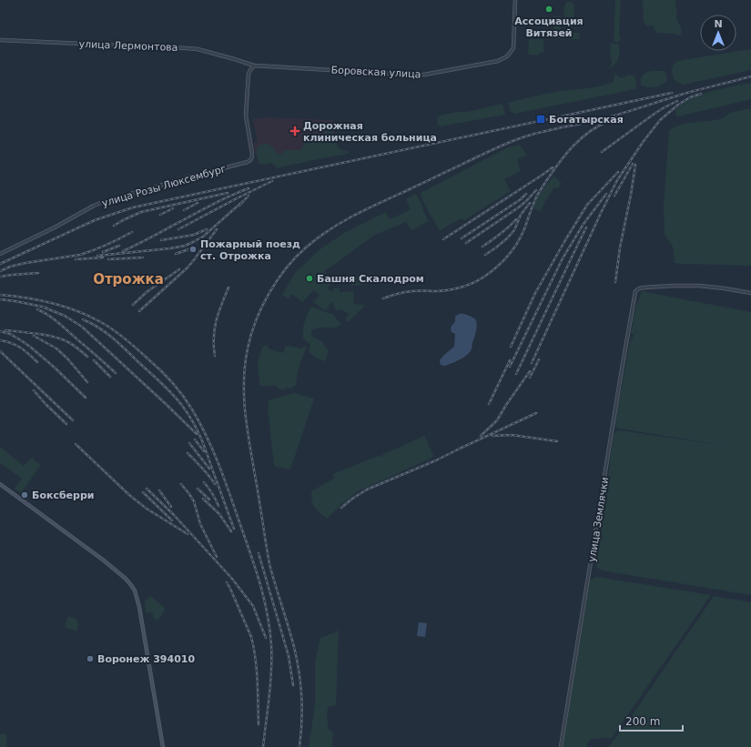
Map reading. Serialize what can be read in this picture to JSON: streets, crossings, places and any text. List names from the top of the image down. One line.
{"streets":{"street":["улица Лермонтова","Боровская улица","улица Розы Люксембург","улица Землячки"]},"crossings":[["улица Лермонтова","Боровская улица"],["улица Лермонтова","улица Розы Люксембург"],["Боровская улица","улица Розы Люксембург"]],"districts":["Отрожка"],"places":{"other":["Ассоциация Витязей","Пожарный поезд ст. Отрожка","Башня Скалодром","Боксберри","Воронеж 394010"],"transit":["Богатырская"],"health":["Дорожная клиническая больница"]},"scale_bar":"200 m","north":"top"}
